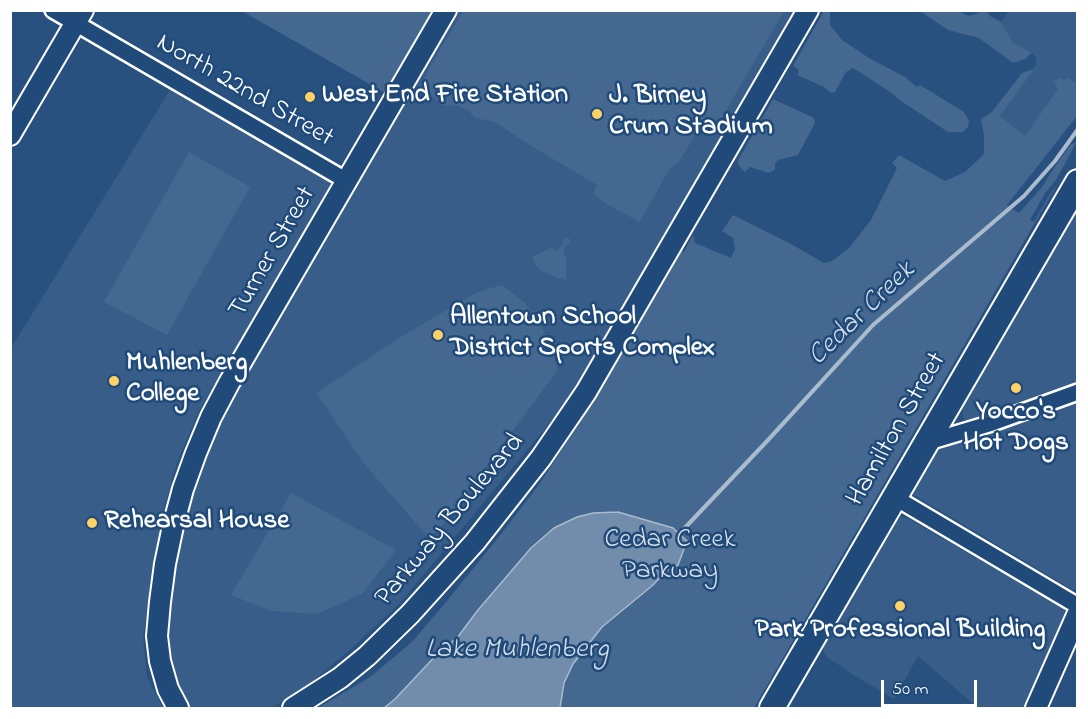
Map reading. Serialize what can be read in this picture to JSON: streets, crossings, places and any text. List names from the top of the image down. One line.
{"streets":{"main road":["Hamilton Street"],"street":["North 22nd Street","Turner Street","Parkway Boulevard"]},"crossings":[["North 22nd Street","Turner Street"]],"water":["Cedar Creek","Lake Muhlenberg"],"parks":["Cedar Creek Parkway"],"places":["West End Fire Station","J. Birney Crum Stadium","Allentown School District Sports Complex","Muhlenberg College","Yocco's Hot Dogs","Rehearsal House","Park Professional Building"],"scale_bar":"50 m"}
